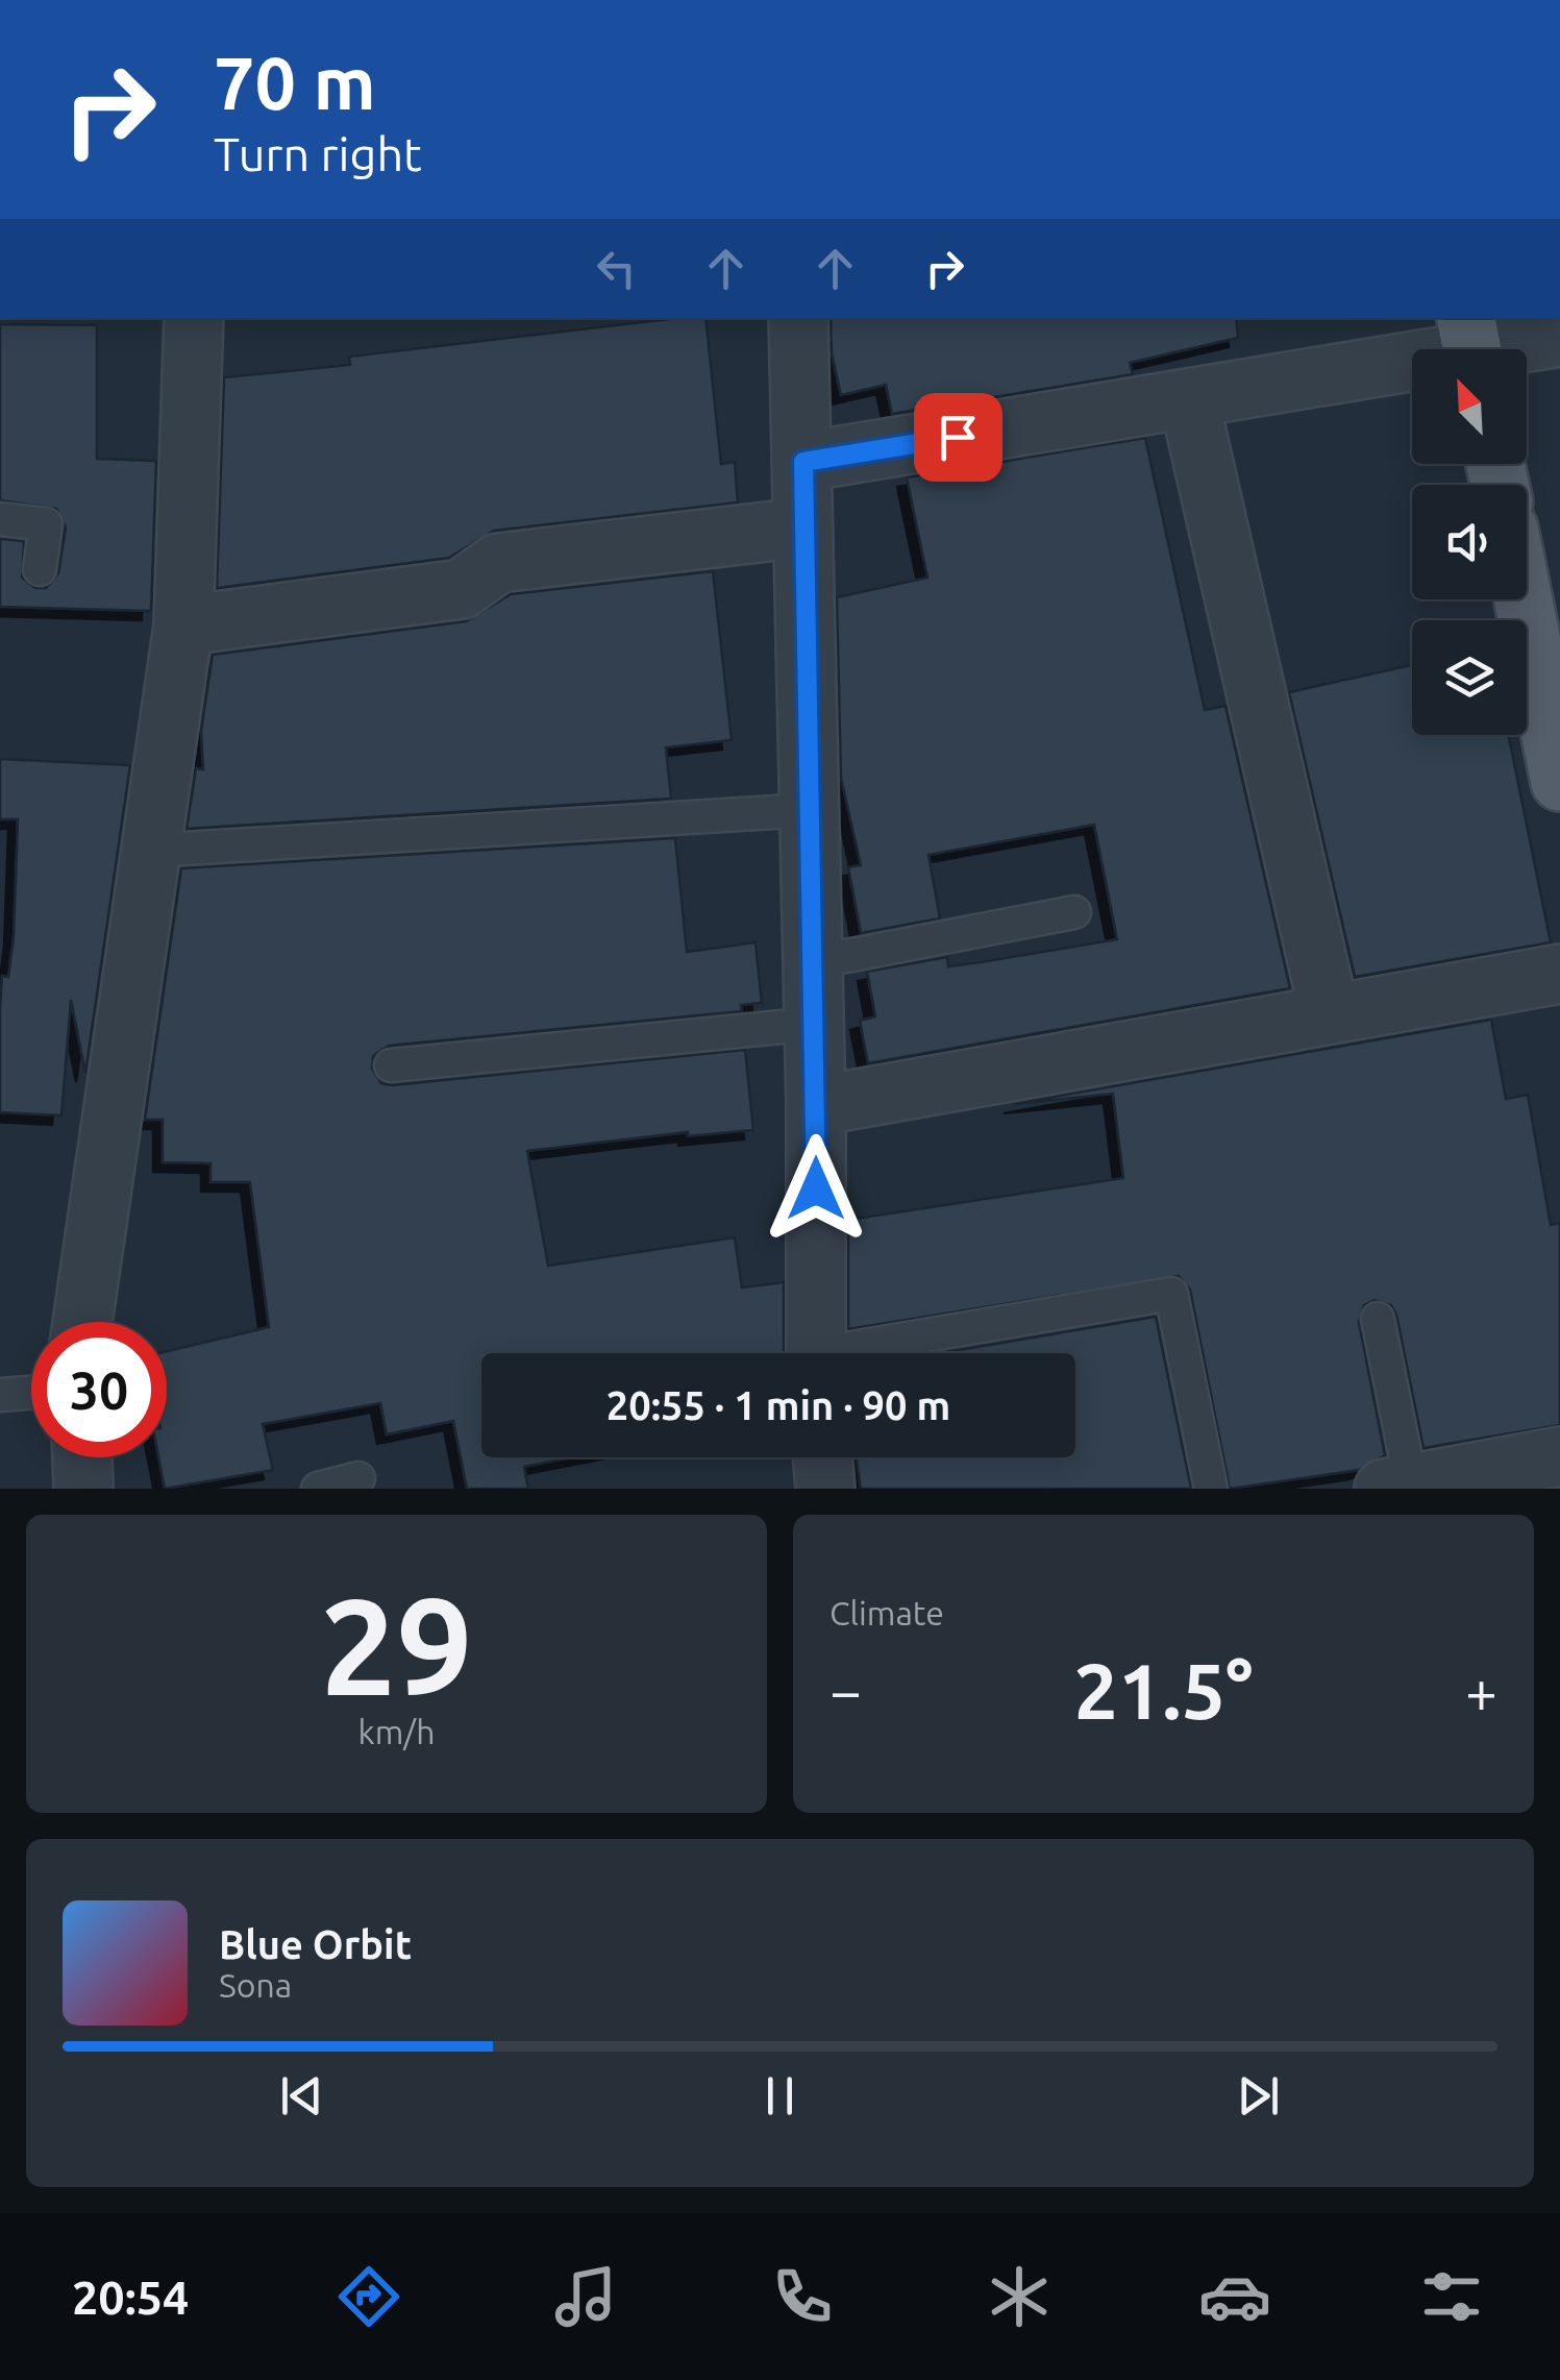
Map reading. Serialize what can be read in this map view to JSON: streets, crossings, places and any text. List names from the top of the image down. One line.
{"north":"top left","page":{"turn":["70 m","Turn right"],"limit":"30","trip":"20:55 · 1 min · 90 m","tile":[["29","km/h"],"Climate"],"heat":["−","21.5°","+"],"song":["Blue Orbit","Sona"],"tabs":"20:54"}}
